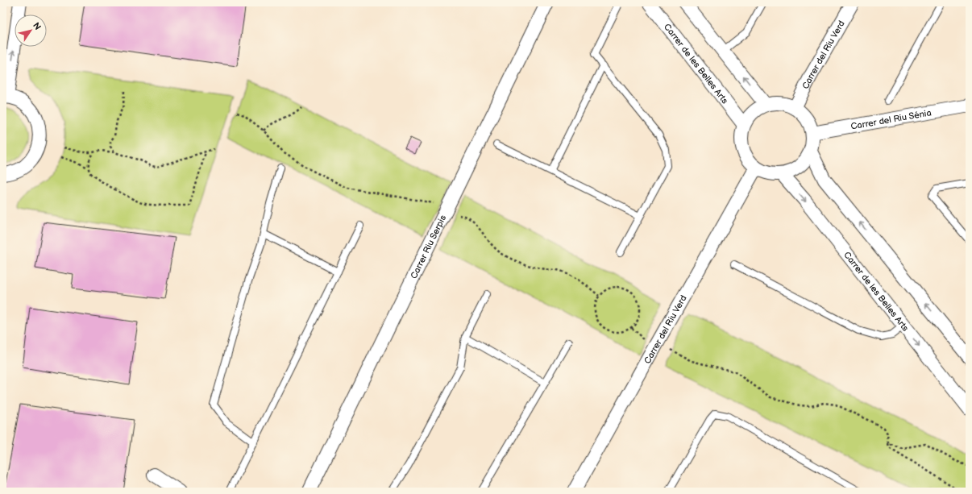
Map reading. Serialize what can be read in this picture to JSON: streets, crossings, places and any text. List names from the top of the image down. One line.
{"streets":{"street":["Carrer del Riu Verd","Carrer de les Belles Arts","Carrer del Riu Sénia","Carrer Riu Serpis"]},"crossings":[["Carrer del Riu Verd","Carrer de les Belles Arts"],["Carrer del Riu Verd","Carrer del Riu Sénia"],["Carrer de les Belles Arts","Carrer del Riu Sénia"]],"north":"top right"}
